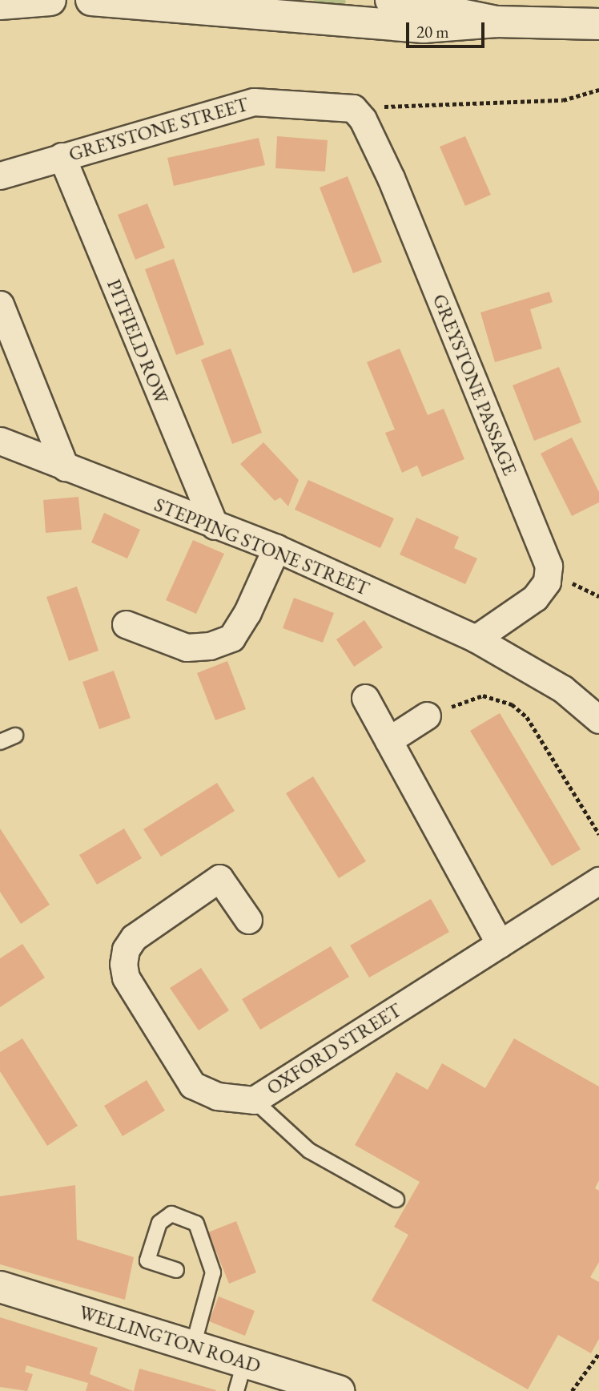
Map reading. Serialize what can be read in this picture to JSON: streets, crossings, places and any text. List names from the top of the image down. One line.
{"streets":{"main road":["WELLINGTON ROAD"],"street":["GREYSTONE STREET","PITFIELD ROW","GREYSTONE PASSAGE","STEPPING STONE STREET","OXFORD STREET"]},"crossings":[["GREYSTONE STREET","PITFIELD ROW"],["GREYSTONE STREET","GREYSTONE PASSAGE"],["PITFIELD ROW","STEPPING STONE STREET"],["GREYSTONE PASSAGE","STEPPING STONE STREET"]],"scale_bar":"20 m"}
